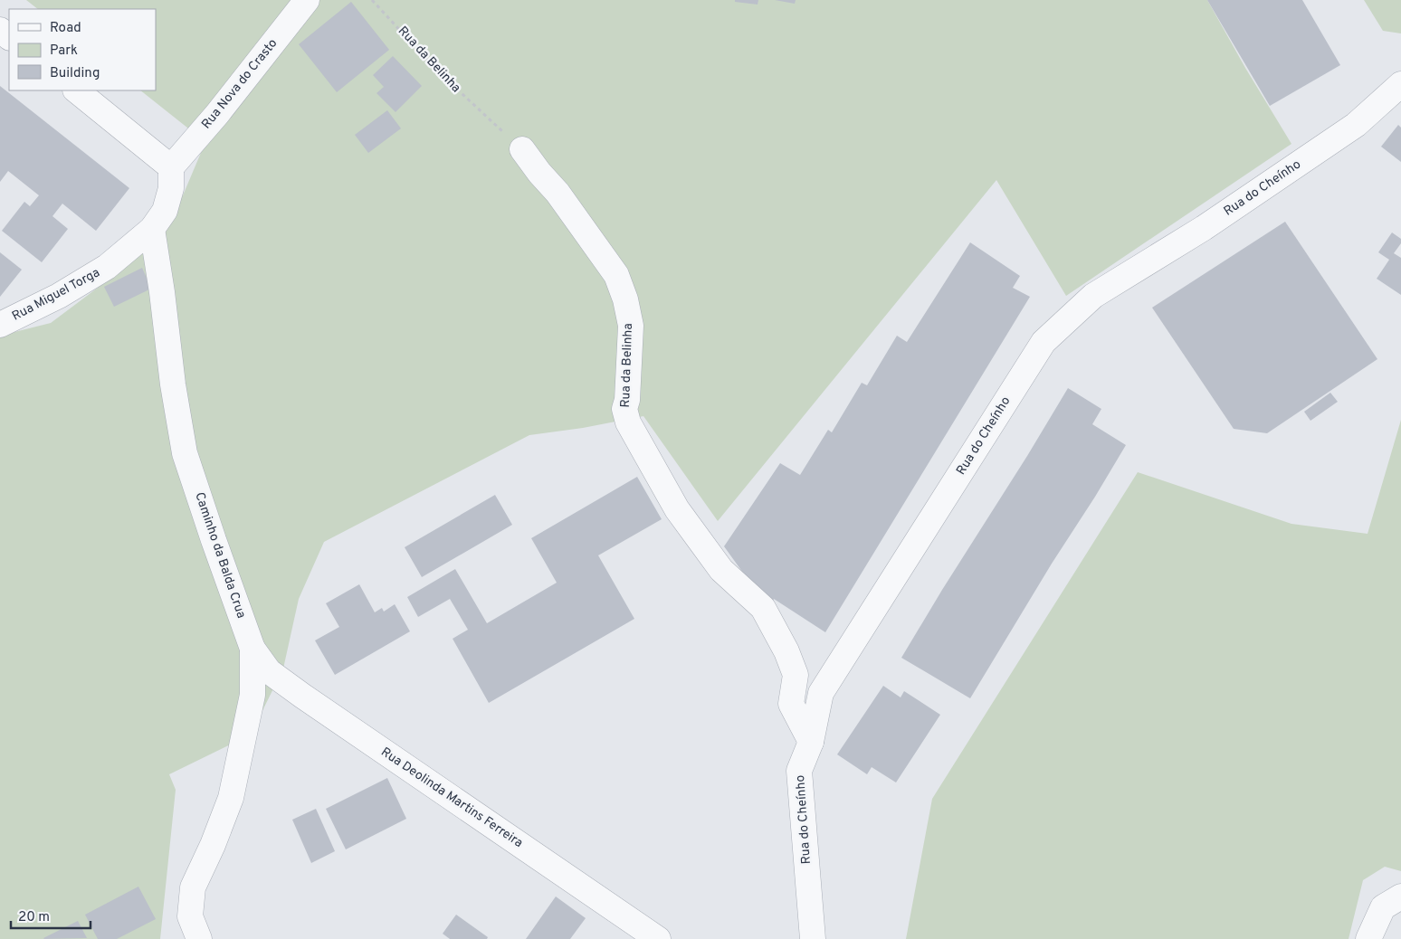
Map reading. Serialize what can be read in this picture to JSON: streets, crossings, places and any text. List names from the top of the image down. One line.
{"streets":{"street":["Rua da Belinha","Rua Nova do Crasto","Rua do Cheínho","Rua Miguel Torga","Caminho da Balda Crua","Rua Deolinda Martins Ferreira"]},"crossings":[["Rua da Belinha","Rua do Cheínho"],["Rua Miguel Torga","Caminho da Balda Crua"],["Caminho da Balda Crua","Rua Deolinda Martins Ferreira"]],"legend":["Road","Park","Building"],"scale_bar":"20 m"}
